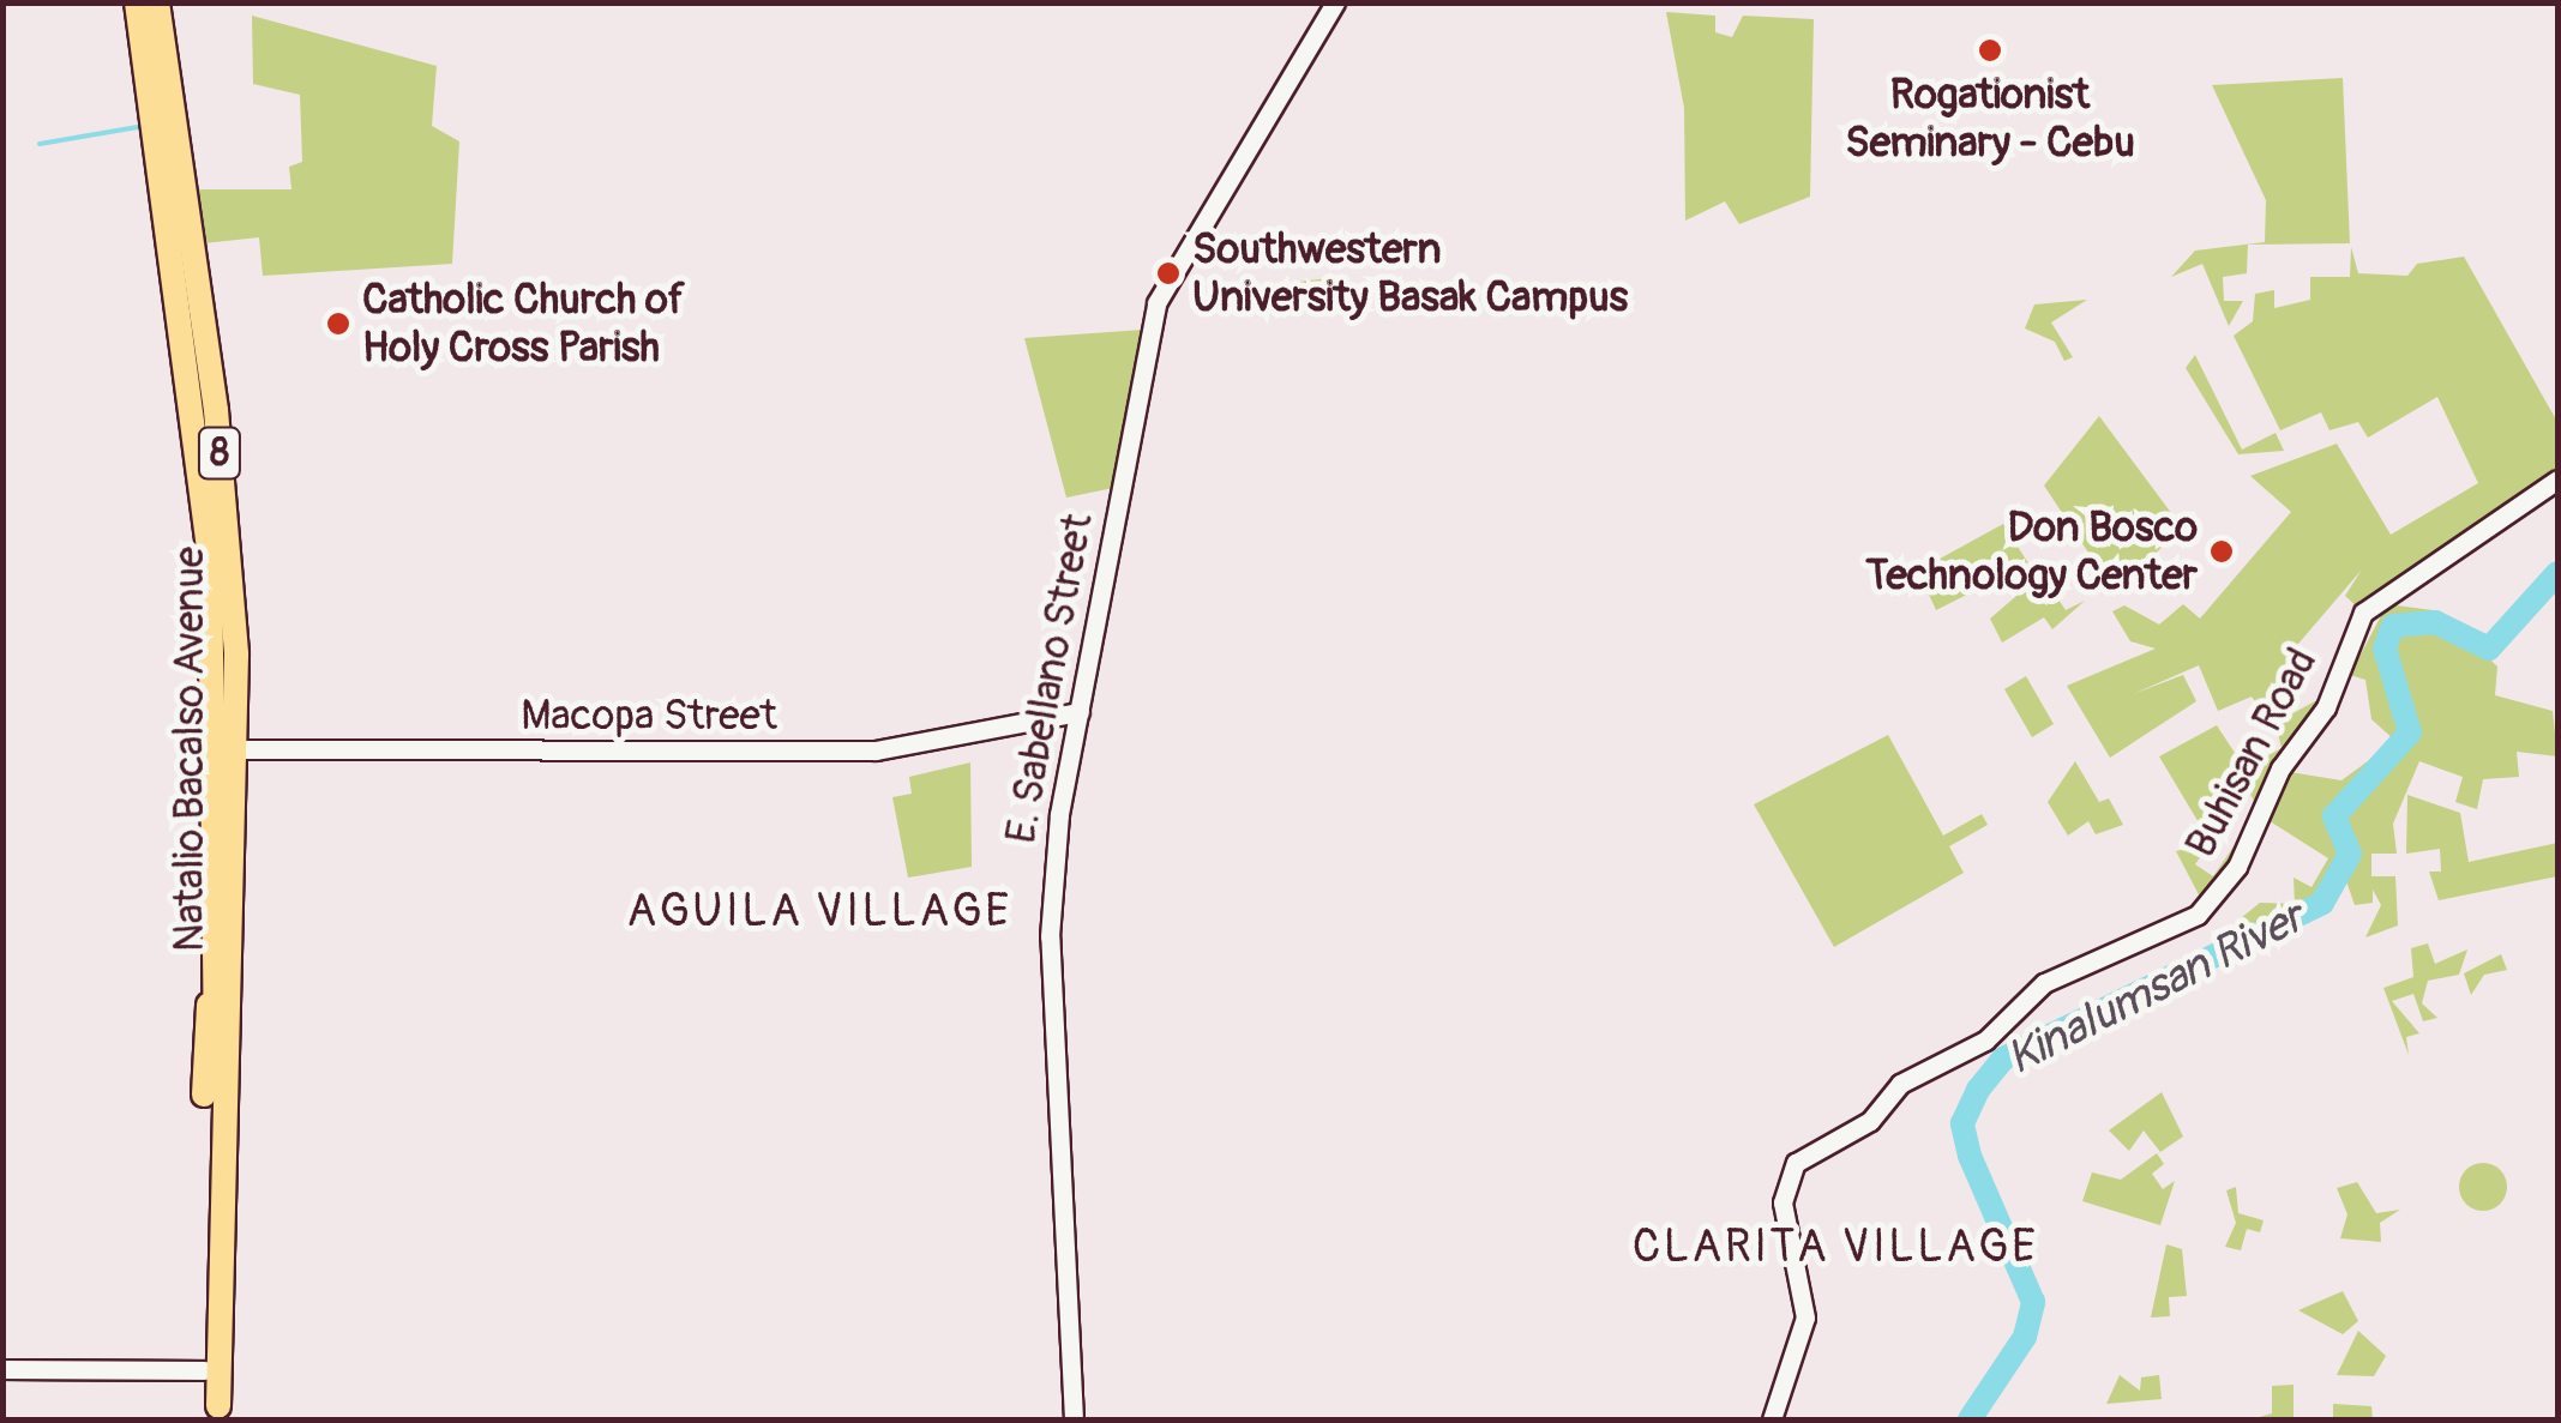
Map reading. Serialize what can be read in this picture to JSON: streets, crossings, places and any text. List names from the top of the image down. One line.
{"streets":{"main road":["8","Natalio Bacalso Avenue"],"street":["E. Sabellano Street","Macopa Street","Buhisan Road"]},"crossings":[["E. Sabellano Street","Macopa Street"],["Macopa Street","Natalio Bacalso Avenue"]],"districts":["AGUILA VILLAGE","CLARITA VILLAGE"],"water":["Kinalumsan River"],"places":["Rogationist Seminary - Cebu","Southwestern University Basak Campus","Catholic Church of Holy Cross Parish","Don Bosco Technology Center"]}
